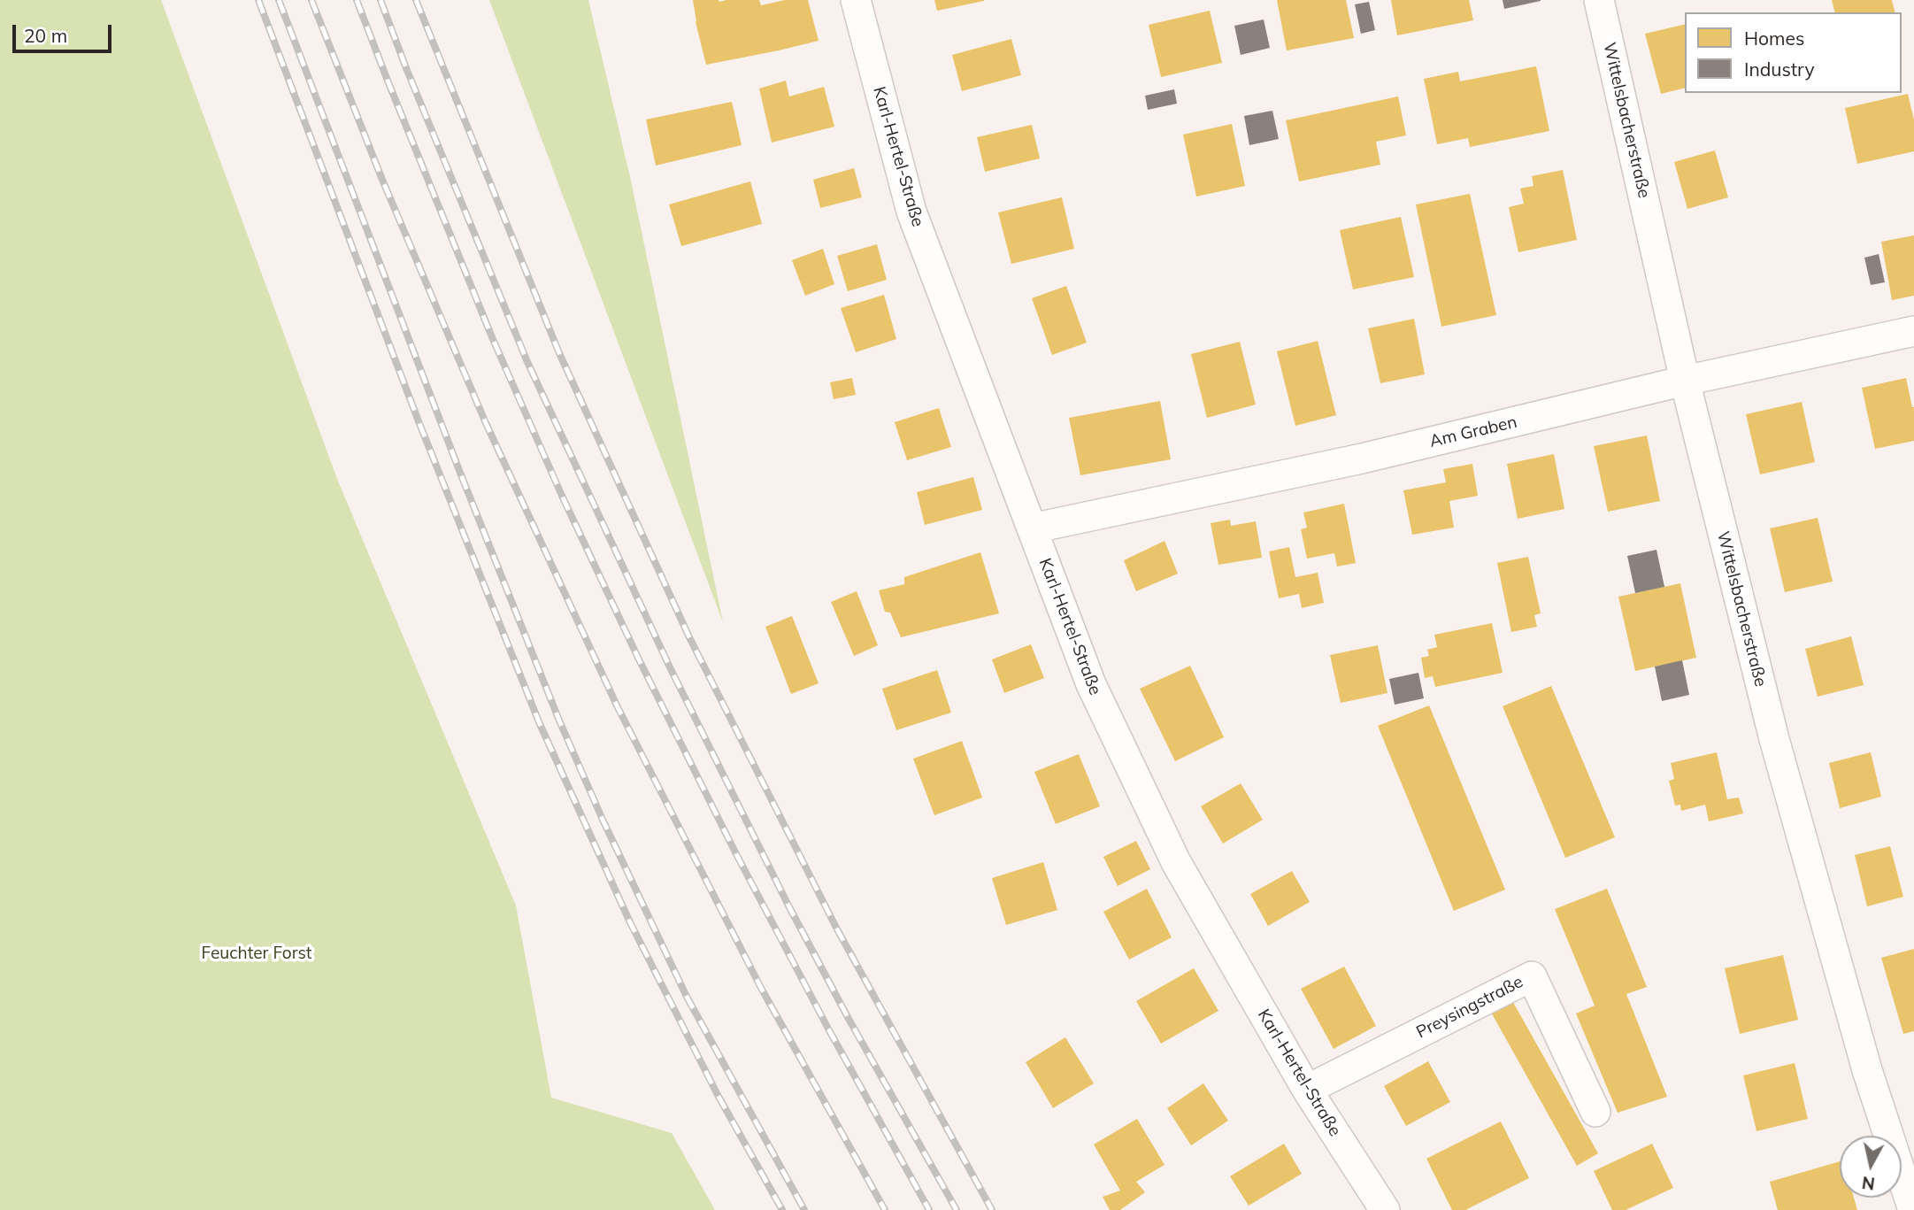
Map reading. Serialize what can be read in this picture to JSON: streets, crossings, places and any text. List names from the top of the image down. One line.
{"streets":{"street":["Wittelsbacherstraße","Karl-Hertel-Straße","Am Graben","Preysingstraße"]},"crossings":[["Wittelsbacherstraße","Am Graben"],["Karl-Hertel-Straße","Am Graben"],["Karl-Hertel-Straße","Preysingstraße"]],"parks":["Feuchter Forst"],"legend":["Homes","Industry"],"scale_bar":"20 m","north":"bottom"}
